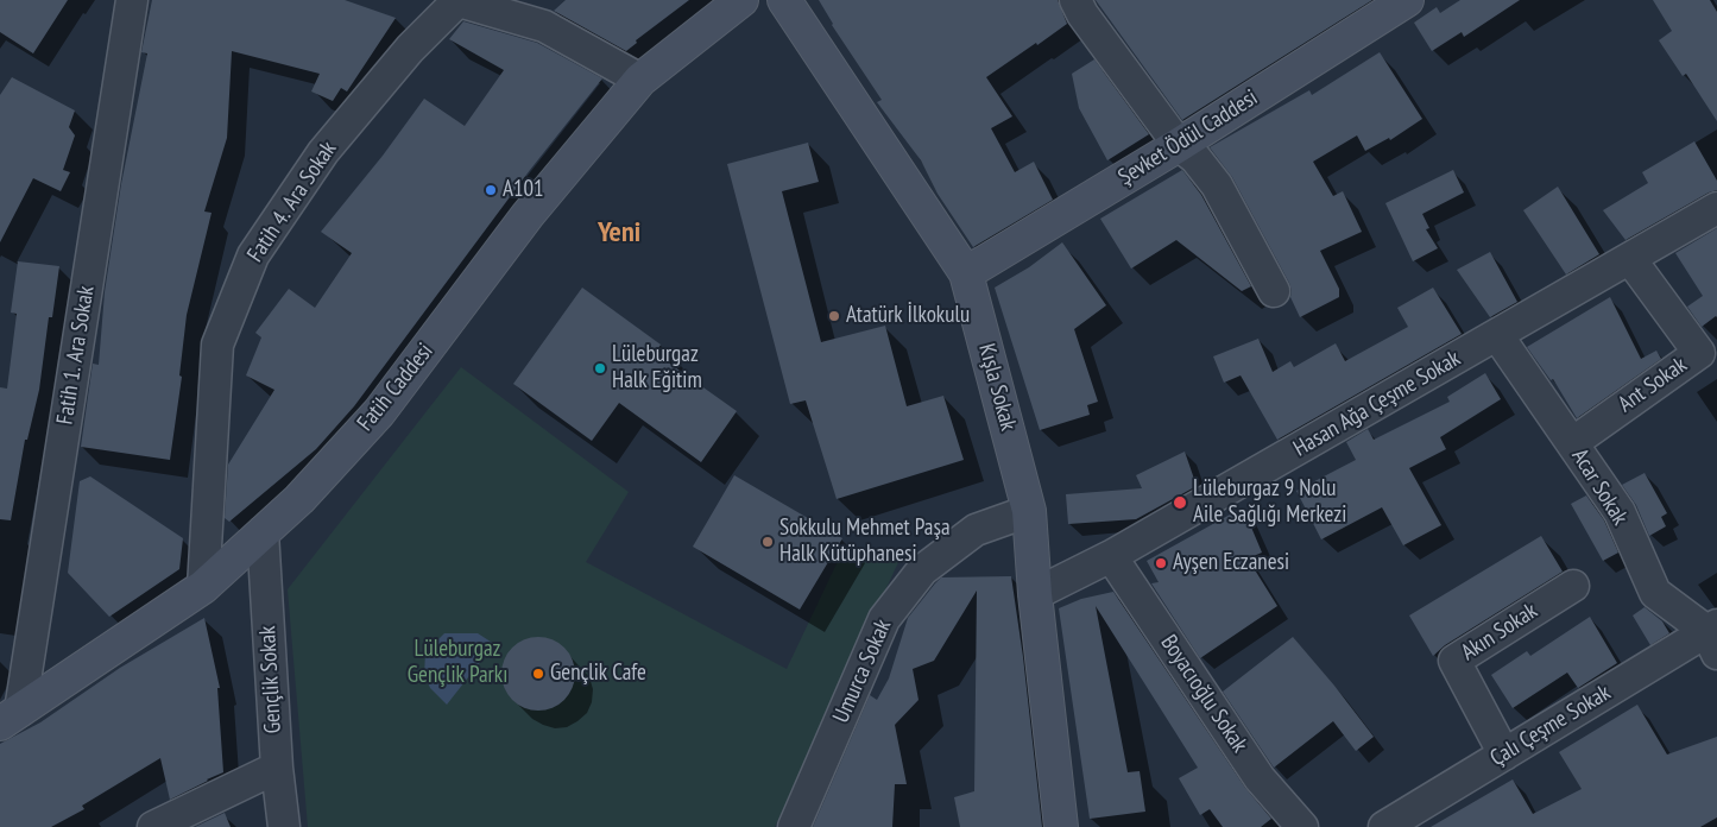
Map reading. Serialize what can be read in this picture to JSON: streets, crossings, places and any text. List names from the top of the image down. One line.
{"streets":{"street":["Şevket Ödül Caddesi","Fatih 4. Ara Sokak","Fatih 1. Ara Sokak","Ant Sokak","Fatih Caddesi","Kışla Sokak","Hasan Ağa Çeşme Sokak","Acar Sokak","Akın Sokak","Umurca Sokak","Gençlik Sokak","Boyacıoğlu Sokak","Çalı Çeşme Sokak"]},"crossings":[["Şevket Ödül Caddesi","Kışla Sokak"],["Fatih 4. Ara Sokak","Fatih Caddesi"],["Fatih 1. Ara Sokak","Fatih Caddesi"],["Ant Sokak","Hasan Ağa Çeşme Sokak"],["Ant Sokak","Acar Sokak"],["Fatih Caddesi","Gençlik Sokak"],["Kışla Sokak","Hasan Ağa Çeşme Sokak"],["Kışla Sokak","Umurca Sokak"],["Hasan Ağa Çeşme Sokak","Acar Sokak"],["Hasan Ağa Çeşme Sokak","Boyacıoğlu Sokak"],["Acar Sokak","Çalı Çeşme Sokak"],["Akın Sokak","Çalı Çeşme Sokak"]],"districts":["Yeni"],"parks":["Lüleburgaz Gençlik Parkı"],"places":["A101","Atatürk İlkokulu","Lüleburgaz Halk Eğitim","Lüleburgaz 9 Nolu Aile Sağlığı Merkezi","Sokkulu Mehmet Paşa Halk Kütüphanesi","Ayşen Eczanesi","Gençlik Cafe"]}
